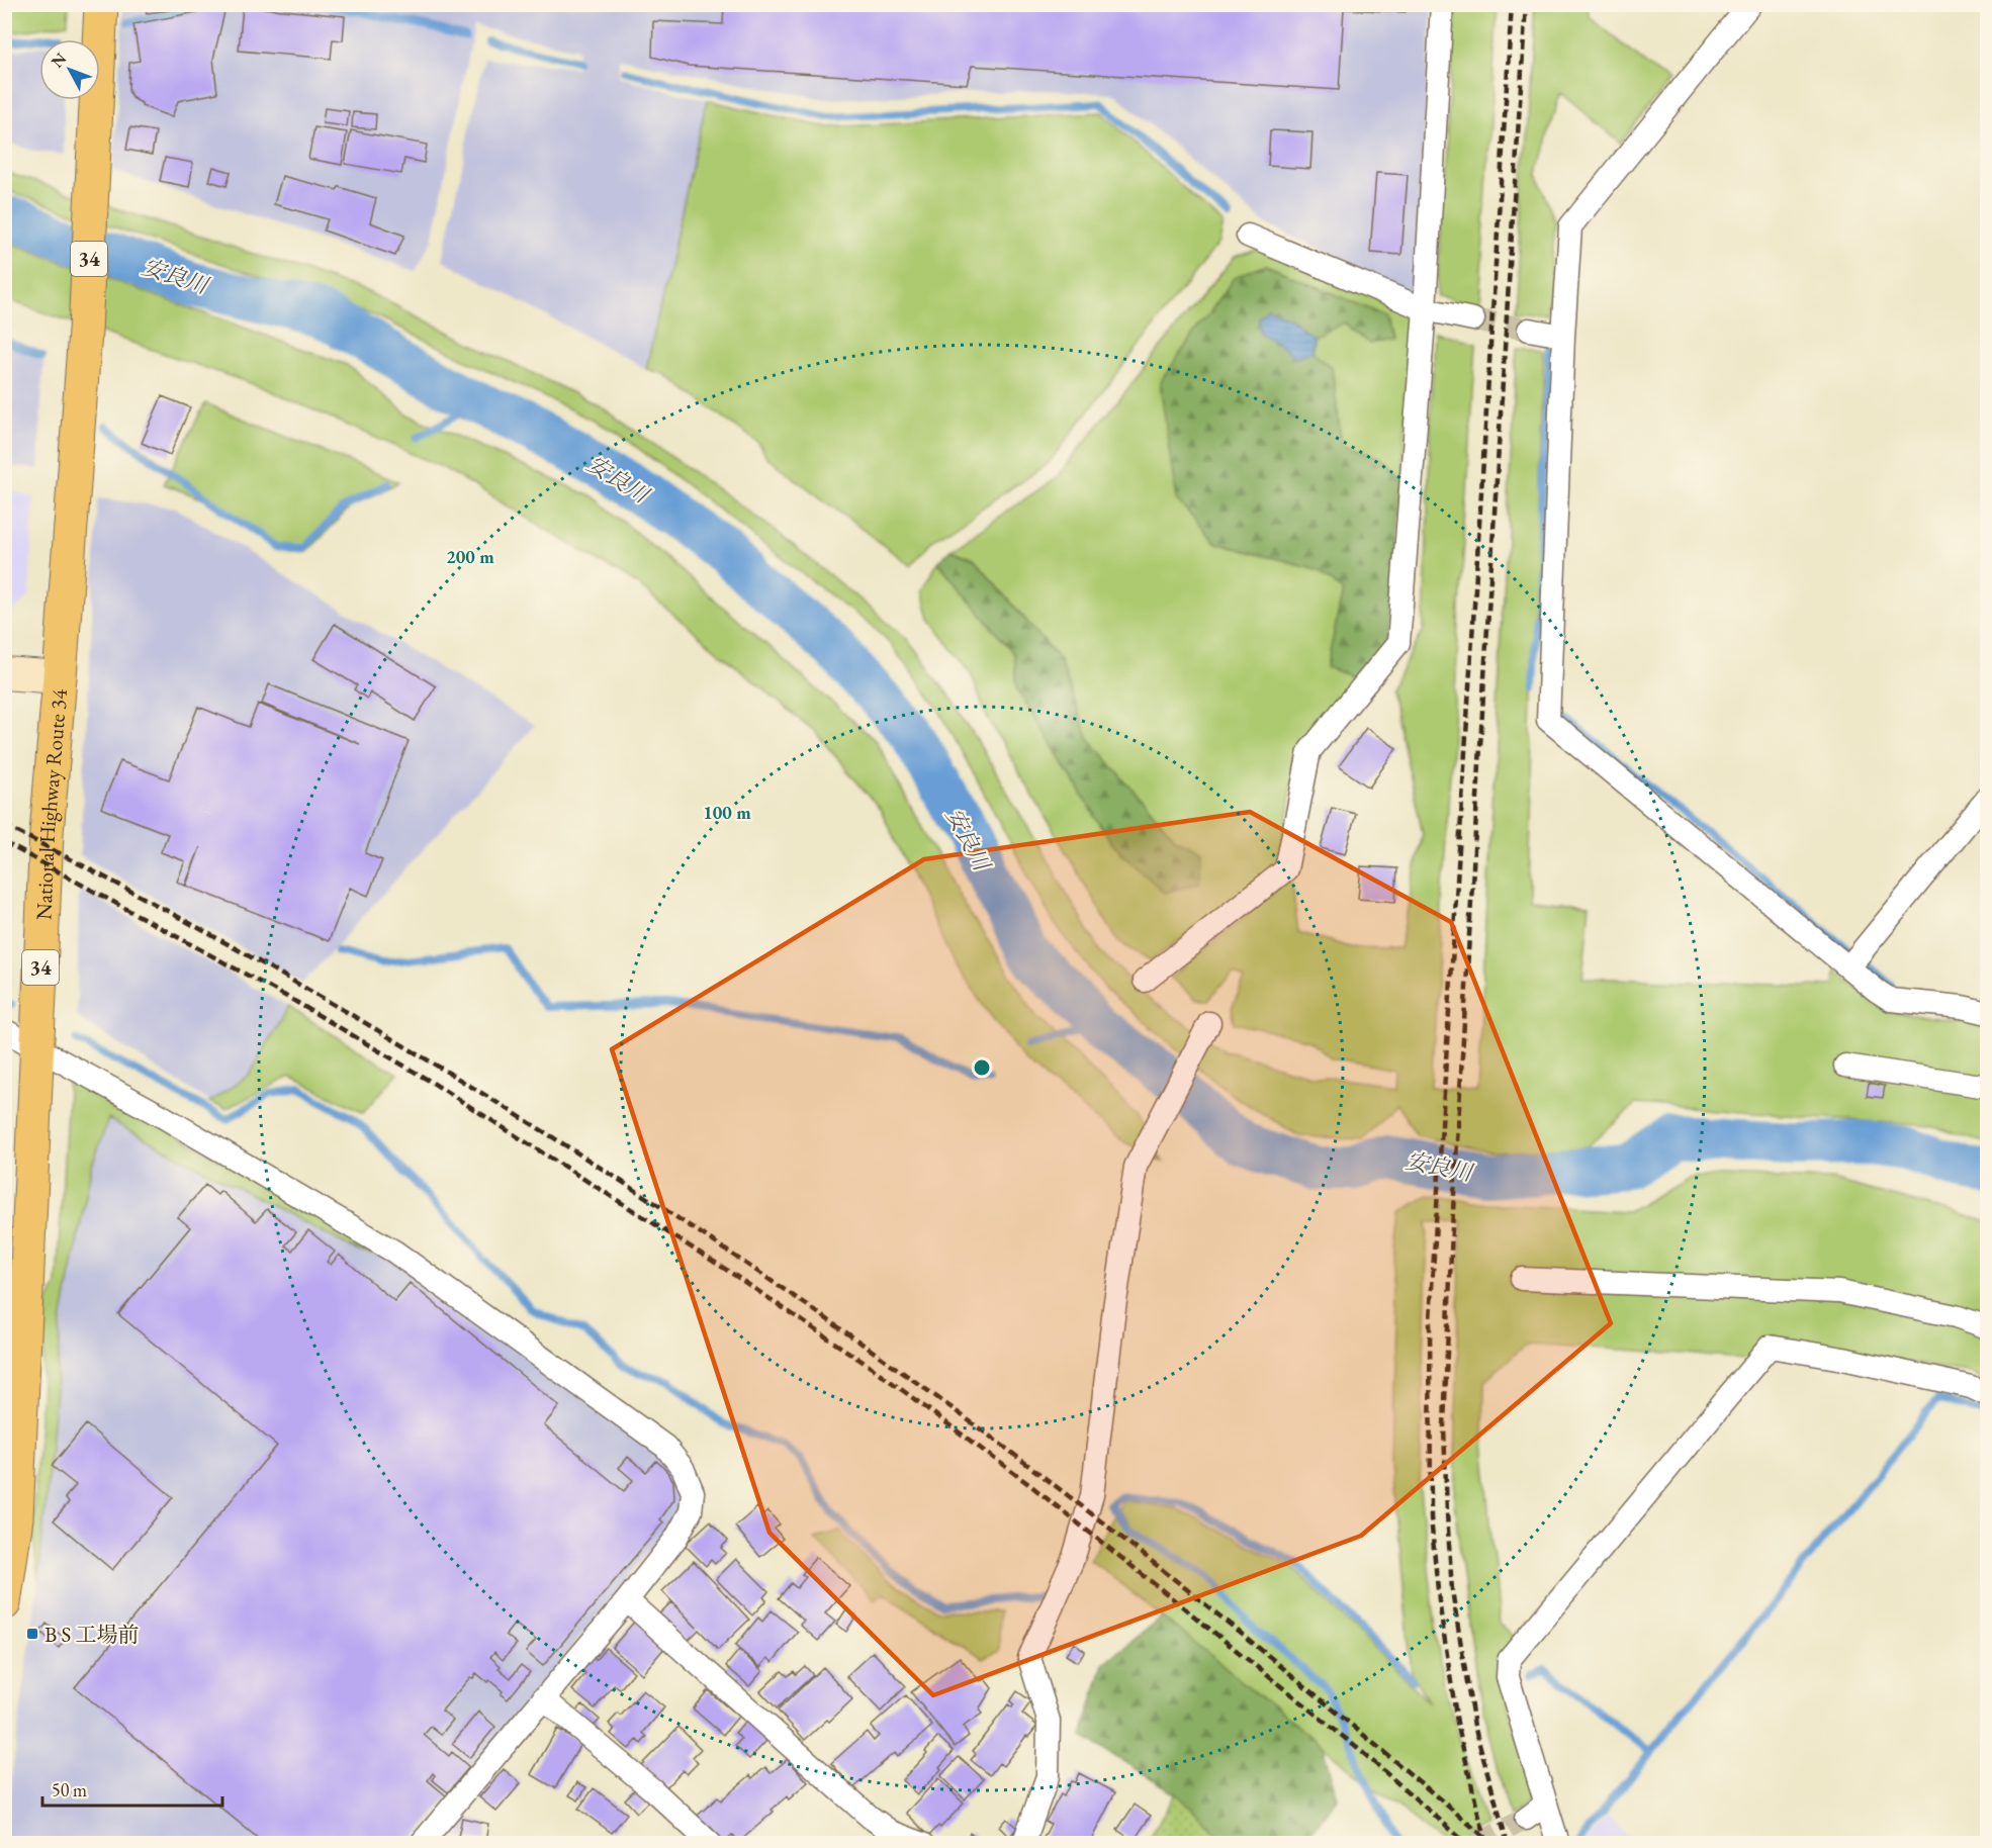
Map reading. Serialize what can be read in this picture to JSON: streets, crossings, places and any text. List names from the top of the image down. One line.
{"streets":{"highway":["34","National Highway Route 34"]},"water":["安良川"],"places":{"transit":["B S 工場前"]},"scale_bar":"50 m","north":"top left","rings":["200 m","100 m"]}
